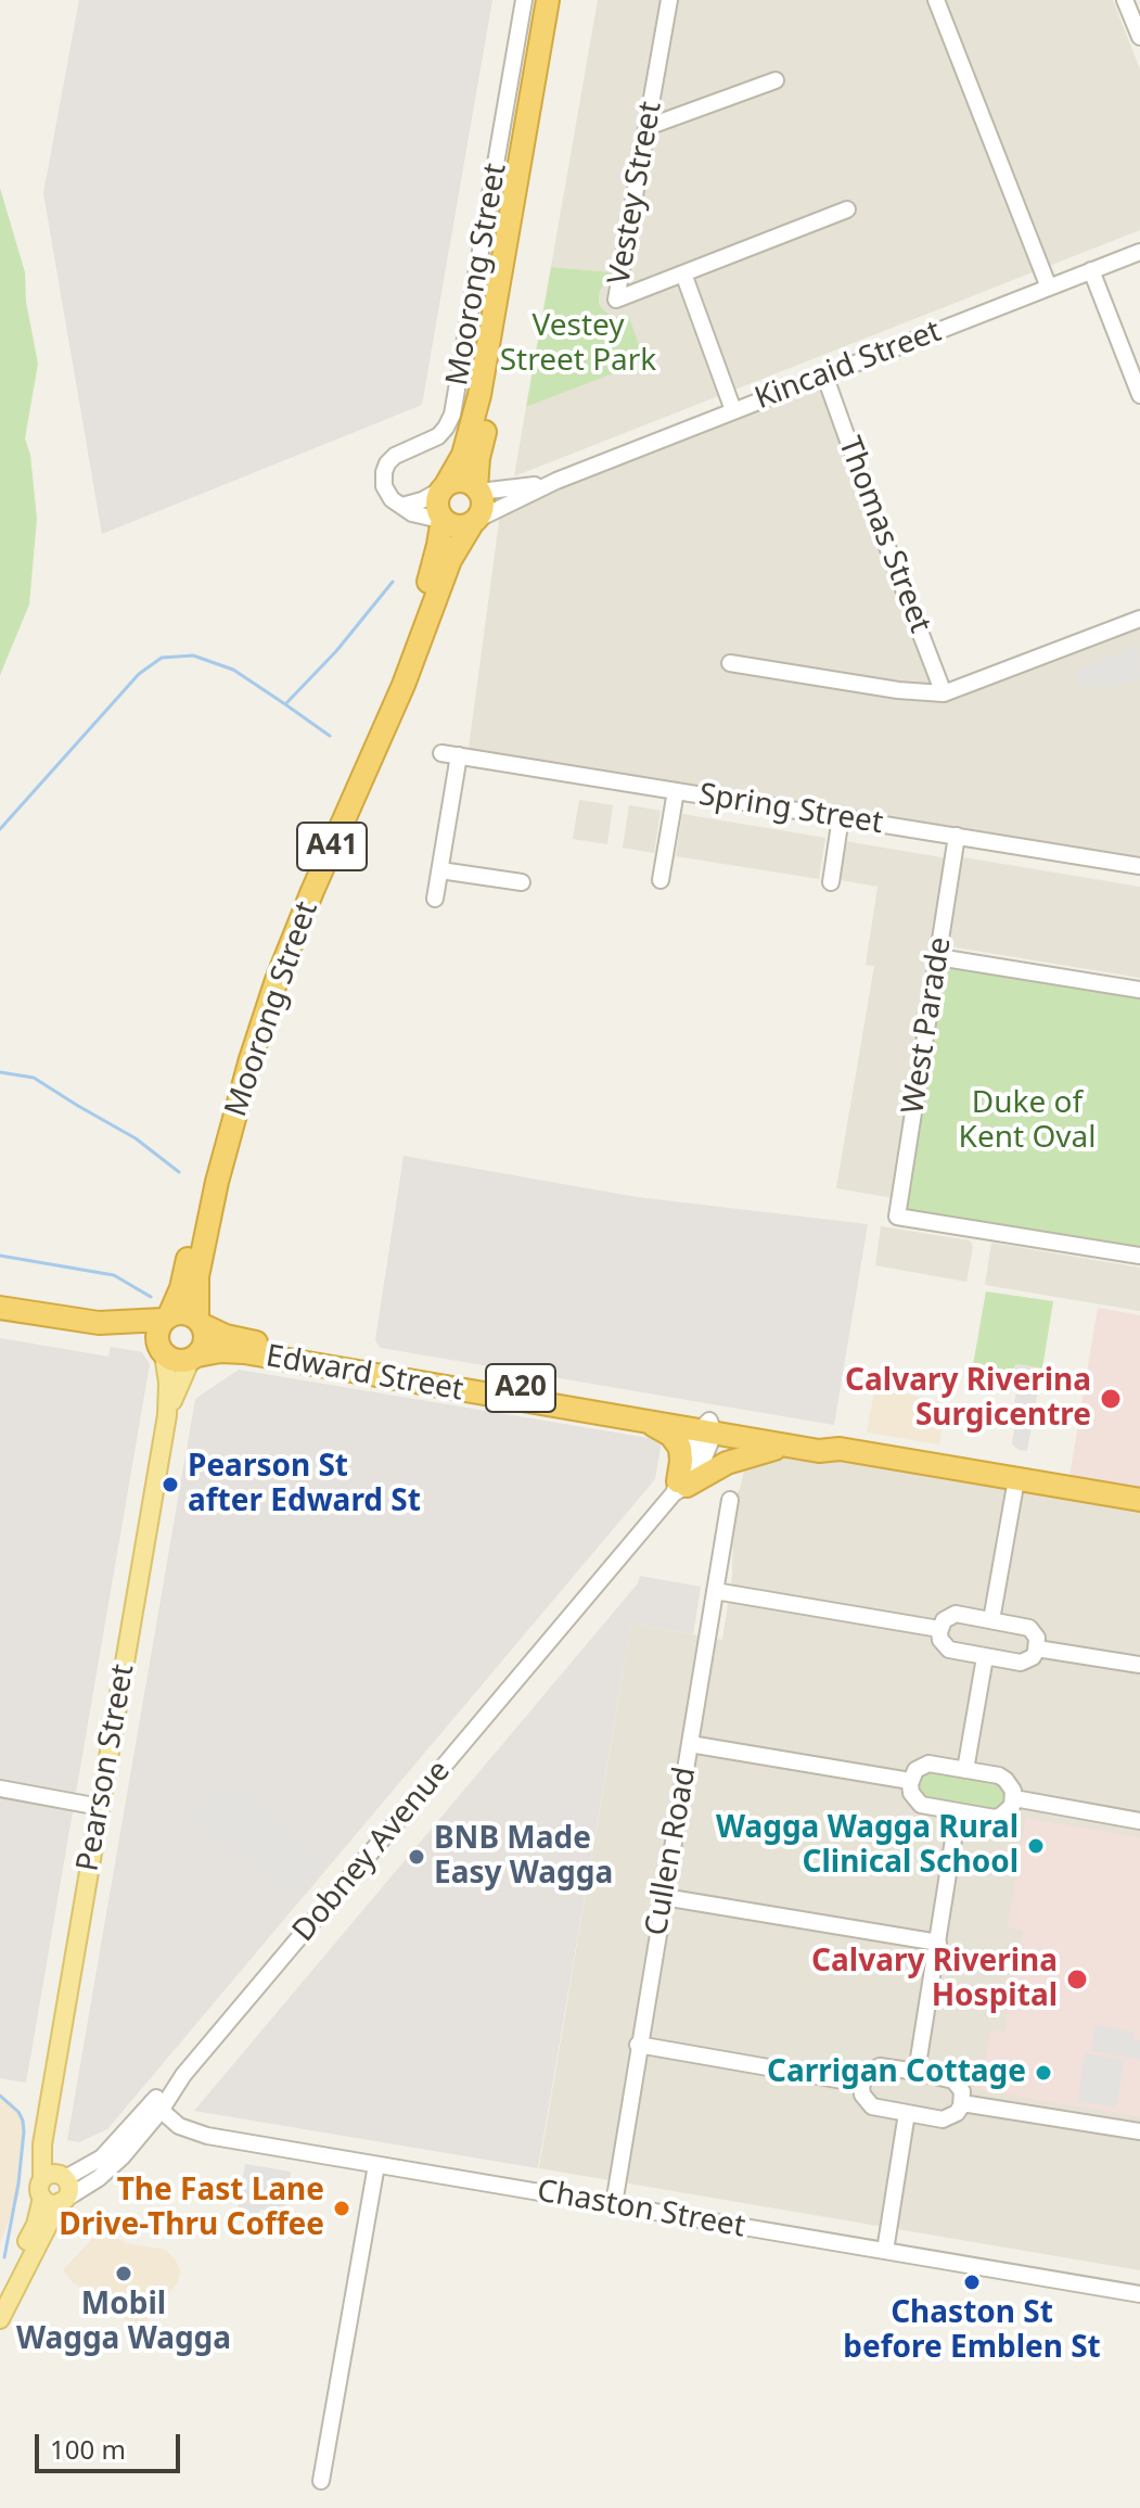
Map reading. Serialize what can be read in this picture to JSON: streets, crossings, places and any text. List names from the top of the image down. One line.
{"streets":{"highway":["Moorong Street","A41","Edward Street","A20"],"main road":["Pearson Street"],"street":["Vestey Street","Kincaid Street","Thomas Street","Spring Street","West Parade","Dobney Avenue","Cullen Road","Chaston Street"]},"crossings":[["Moorong Street","Kincaid Street"],["Moorong Street","A41"],["Moorong Street","Edward Street"],["Moorong Street","A20"],["Moorong Street","Pearson Street"],["Kincaid Street","Thomas Street"],["Kincaid Street","A41"],["Spring Street","West Parade"],["A41","Edward Street"],["A41","A20"],["A41","Pearson Street"],["Edward Street","A20"],["Edward Street","Pearson Street"],["Edward Street","Dobney Avenue"],["A20","Pearson Street"],["Dobney Avenue","Chaston Street"],["Cullen Road","Chaston Street"]],"parks":["Vestey Street Park","Duke of Kent Oval"],"places":["Calvary Riverina Surgicentre","Pearson St after Edward St","Wagga Wagga Rural Clinical School","BNB Made Easy Wagga","Calvary Riverina Hospital","Carrigan Cottage","The Fast Lane Drive-Thru Coffee","Mobil Wagga Wagga","Chaston St before Emblen St"],"scale_bar":"100 m"}
